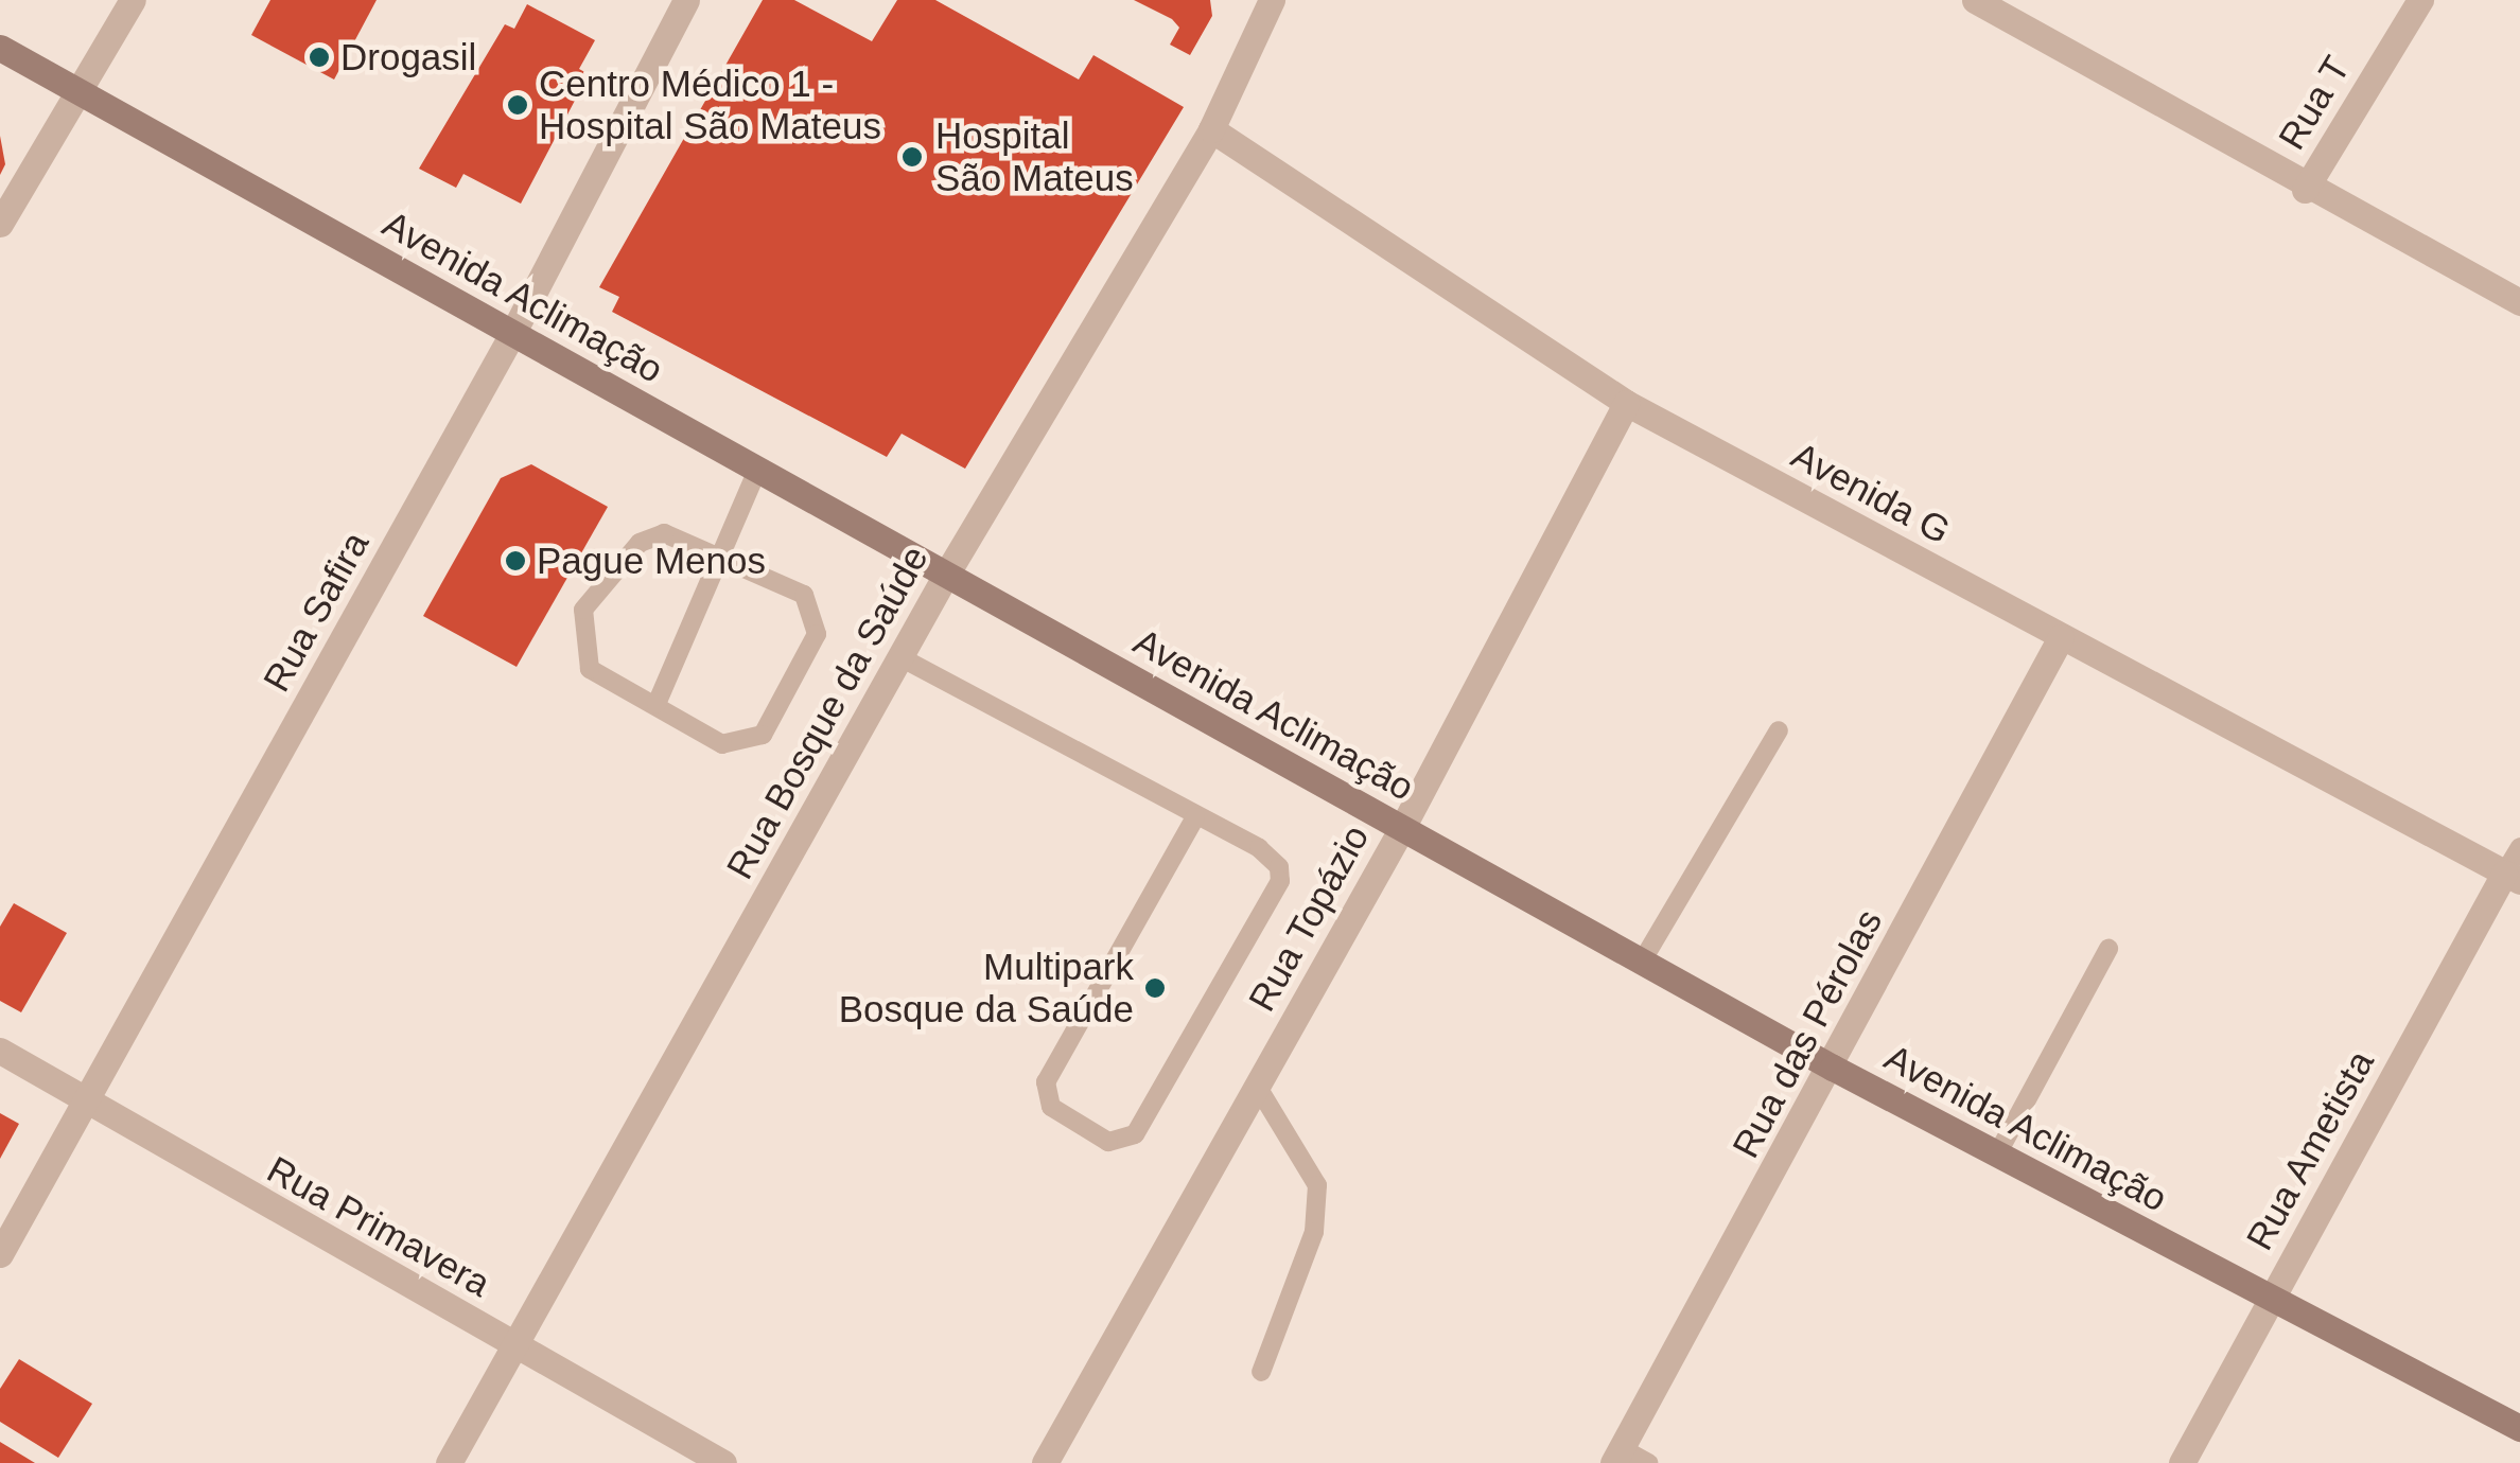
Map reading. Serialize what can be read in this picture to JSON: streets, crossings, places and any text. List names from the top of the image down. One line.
{"streets":{"street":["Rua T","Avenida Aclimação","Avenida G","Rua Safira","Rua Bosque da Saúde","Rua Topázio","Rua das Pérolas","Rua Ametista","Rua Primavera"]},"crossings":[["Avenida Aclimação","Rua Safira"],["Avenida Aclimação","Rua Bosque da Saúde"],["Avenida Aclimação","Rua Topázio"],["Avenida Aclimação","Rua das Pérolas"],["Avenida Aclimação","Rua Ametista"],["Avenida G","Rua Bosque da Saúde"],["Avenida G","Rua Topázio"],["Avenida G","Rua das Pérolas"],["Avenida G","Rua Ametista"],["Rua Safira","Rua Primavera"],["Rua Bosque da Saúde","Rua Primavera"]],"places":["Drogasil","Centro Médico 1 - Hospital São Mateus","Hospital São Mateus","Pague Menos","Multipark Bosque da Saúde"]}
